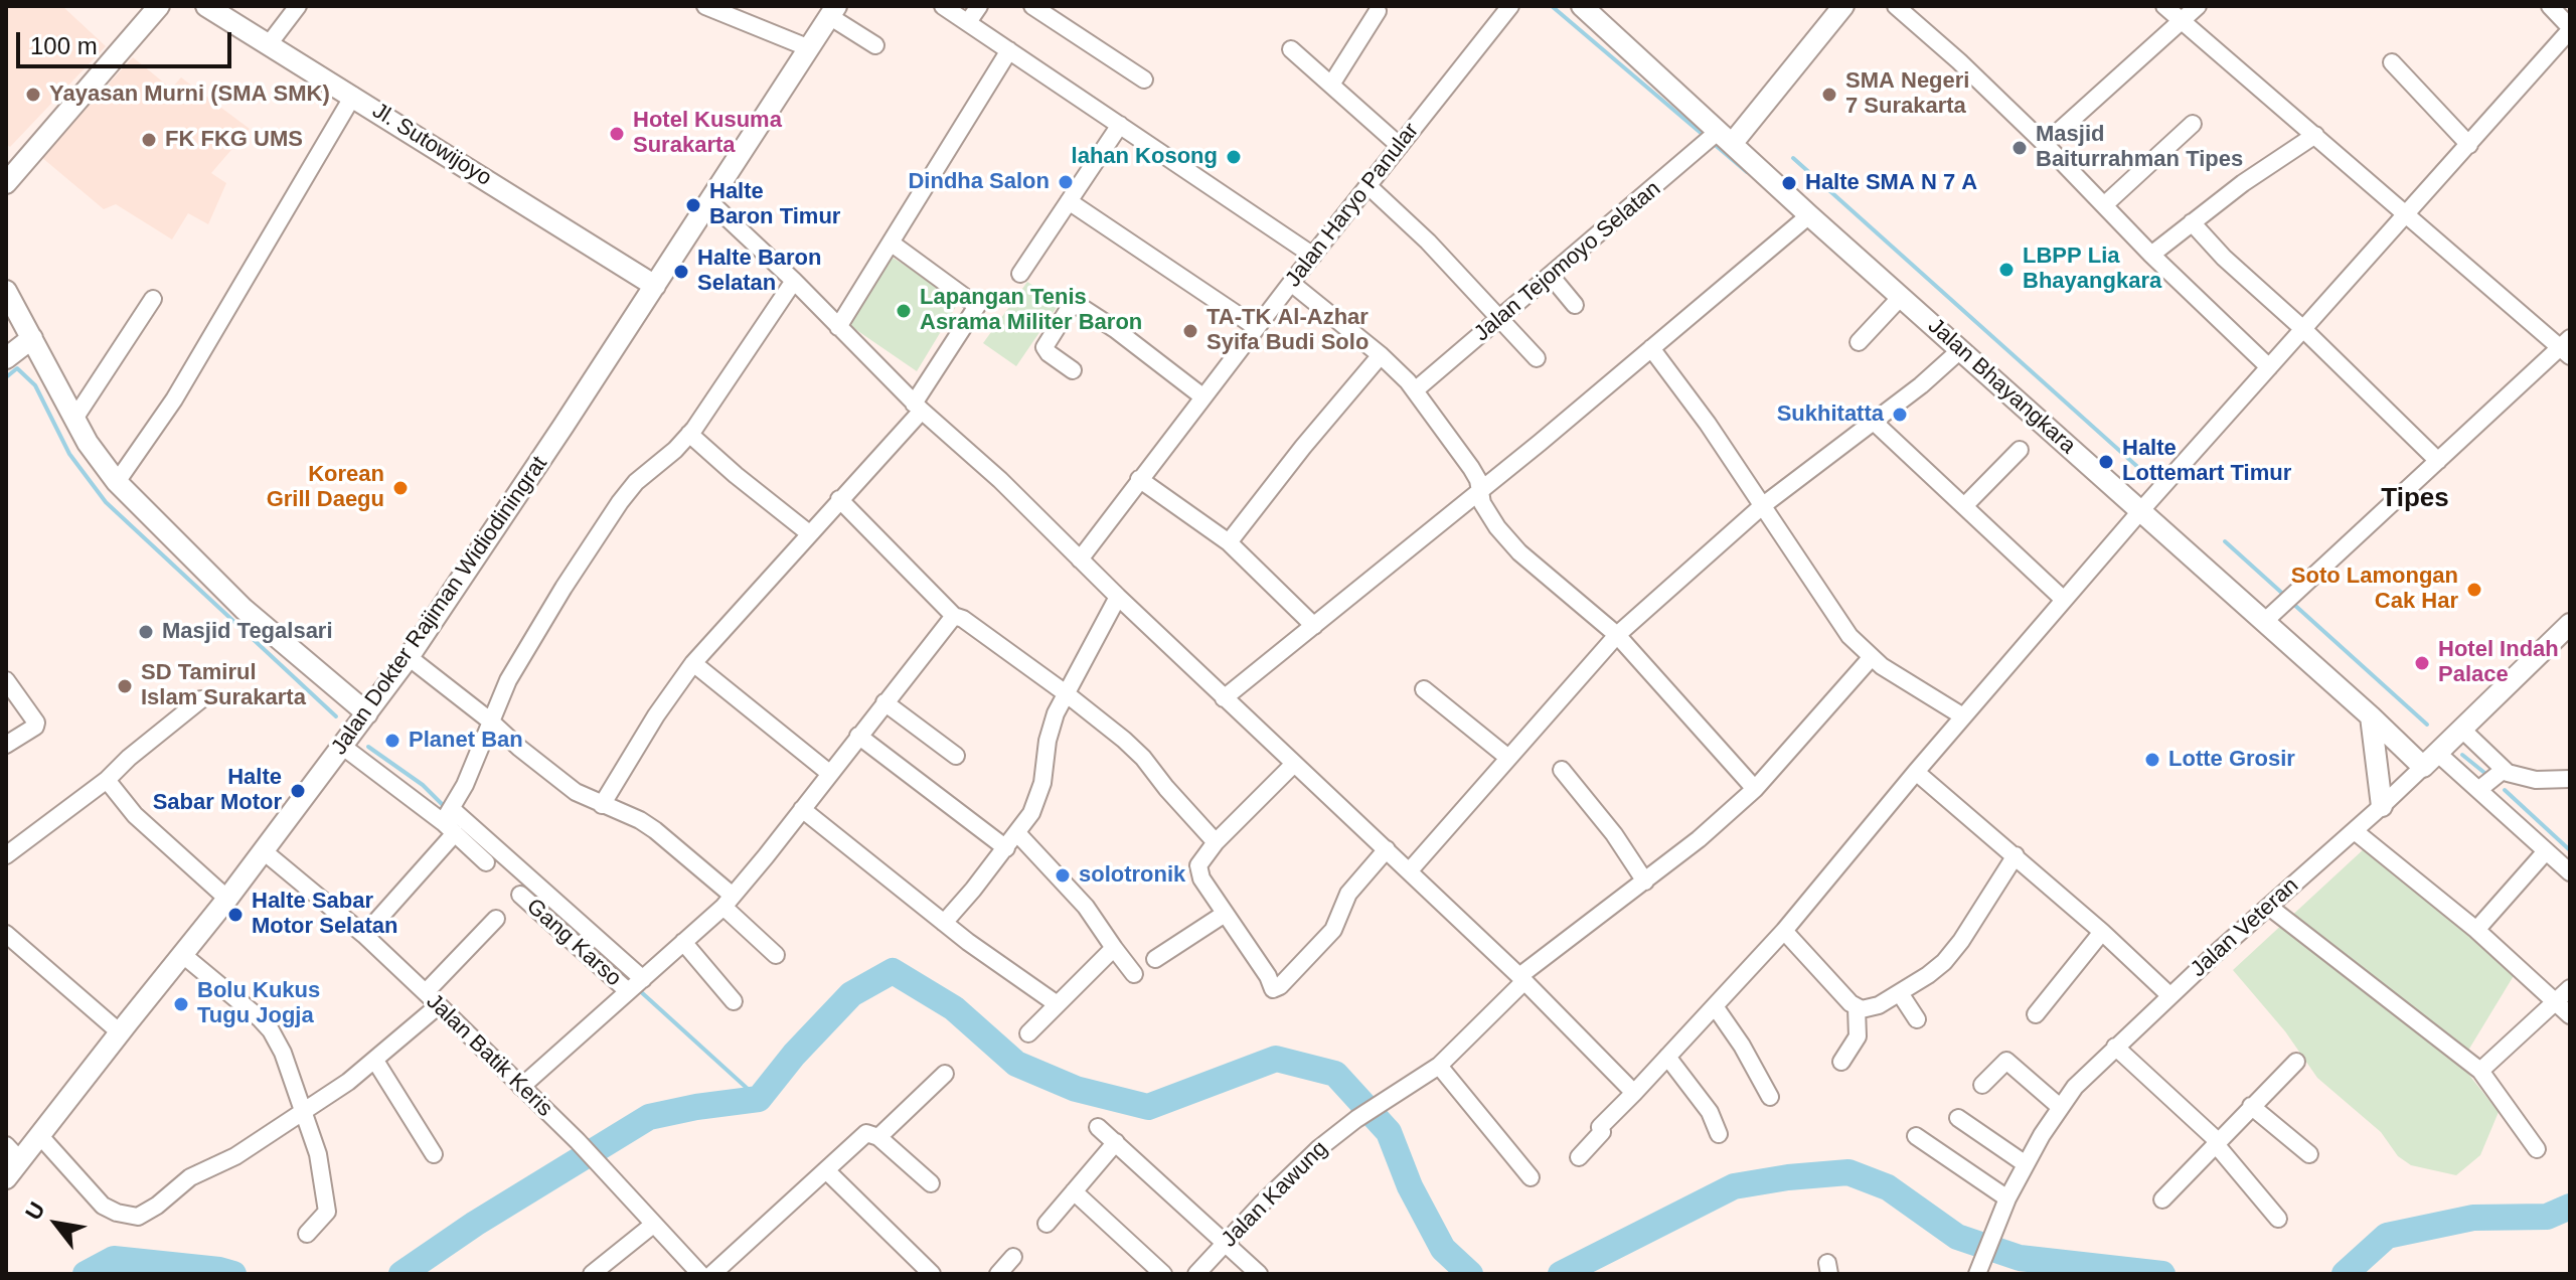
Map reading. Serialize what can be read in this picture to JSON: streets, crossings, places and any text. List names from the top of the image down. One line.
{"streets":{"main road":["Jl. Sutowijoyo","Jalan Bhayangkara","Jalan Dokter Rajiman Widiodiningrat","Jalan Veteran"],"street":["Jalan Haryo Panular","Jalan Tejomoyo Selatan","Gang Karso","Jalan Batik Keris","Jalan Kawung"]},"crossings":[["Jl. Sutowijoyo","Jalan Dokter Rajiman Widiodiningrat"],["Jalan Tejomoyo Selatan","Jalan Bhayangkara"],["Jalan Bhayangkara","Jalan Veteran"],["Jalan Dokter Rajiman Widiodiningrat","Jalan Batik Keris"],["Gang Karso","Jalan Batik Keris"]],"districts":["Tipes"],"places":["Yayasan Murni (SMA SMK)","SMA Negeri 7 Surakarta","Hotel Kusuma Surakarta","FK FKG UMS","Masjid Baiturrahman Tipes","lahan Kosong","Dindha Salon","Halte SMA N 7 A","Halte Baron Timur","LBPP Lia Bhayangkara","Halte Baron Selatan","Lapangan Tenis Asrama Militer Baron","TA-TK Al-Azhar Syifa Budi Solo","Sukhitatta","Halte Lottemart Timur","Korean Grill Daegu","Soto Lamongan Cak Har","Masjid Tegalsari","Hotel Indah Palace","SD Tamirul Islam Surakarta","Planet Ban","Lotte Grosir","Halte Sabar Motor","solotronik","Halte Sabar Motor Selatan","Bolu Kukus Tugu Jogja"],"scale_bar":"100 m","north":"top left"}
